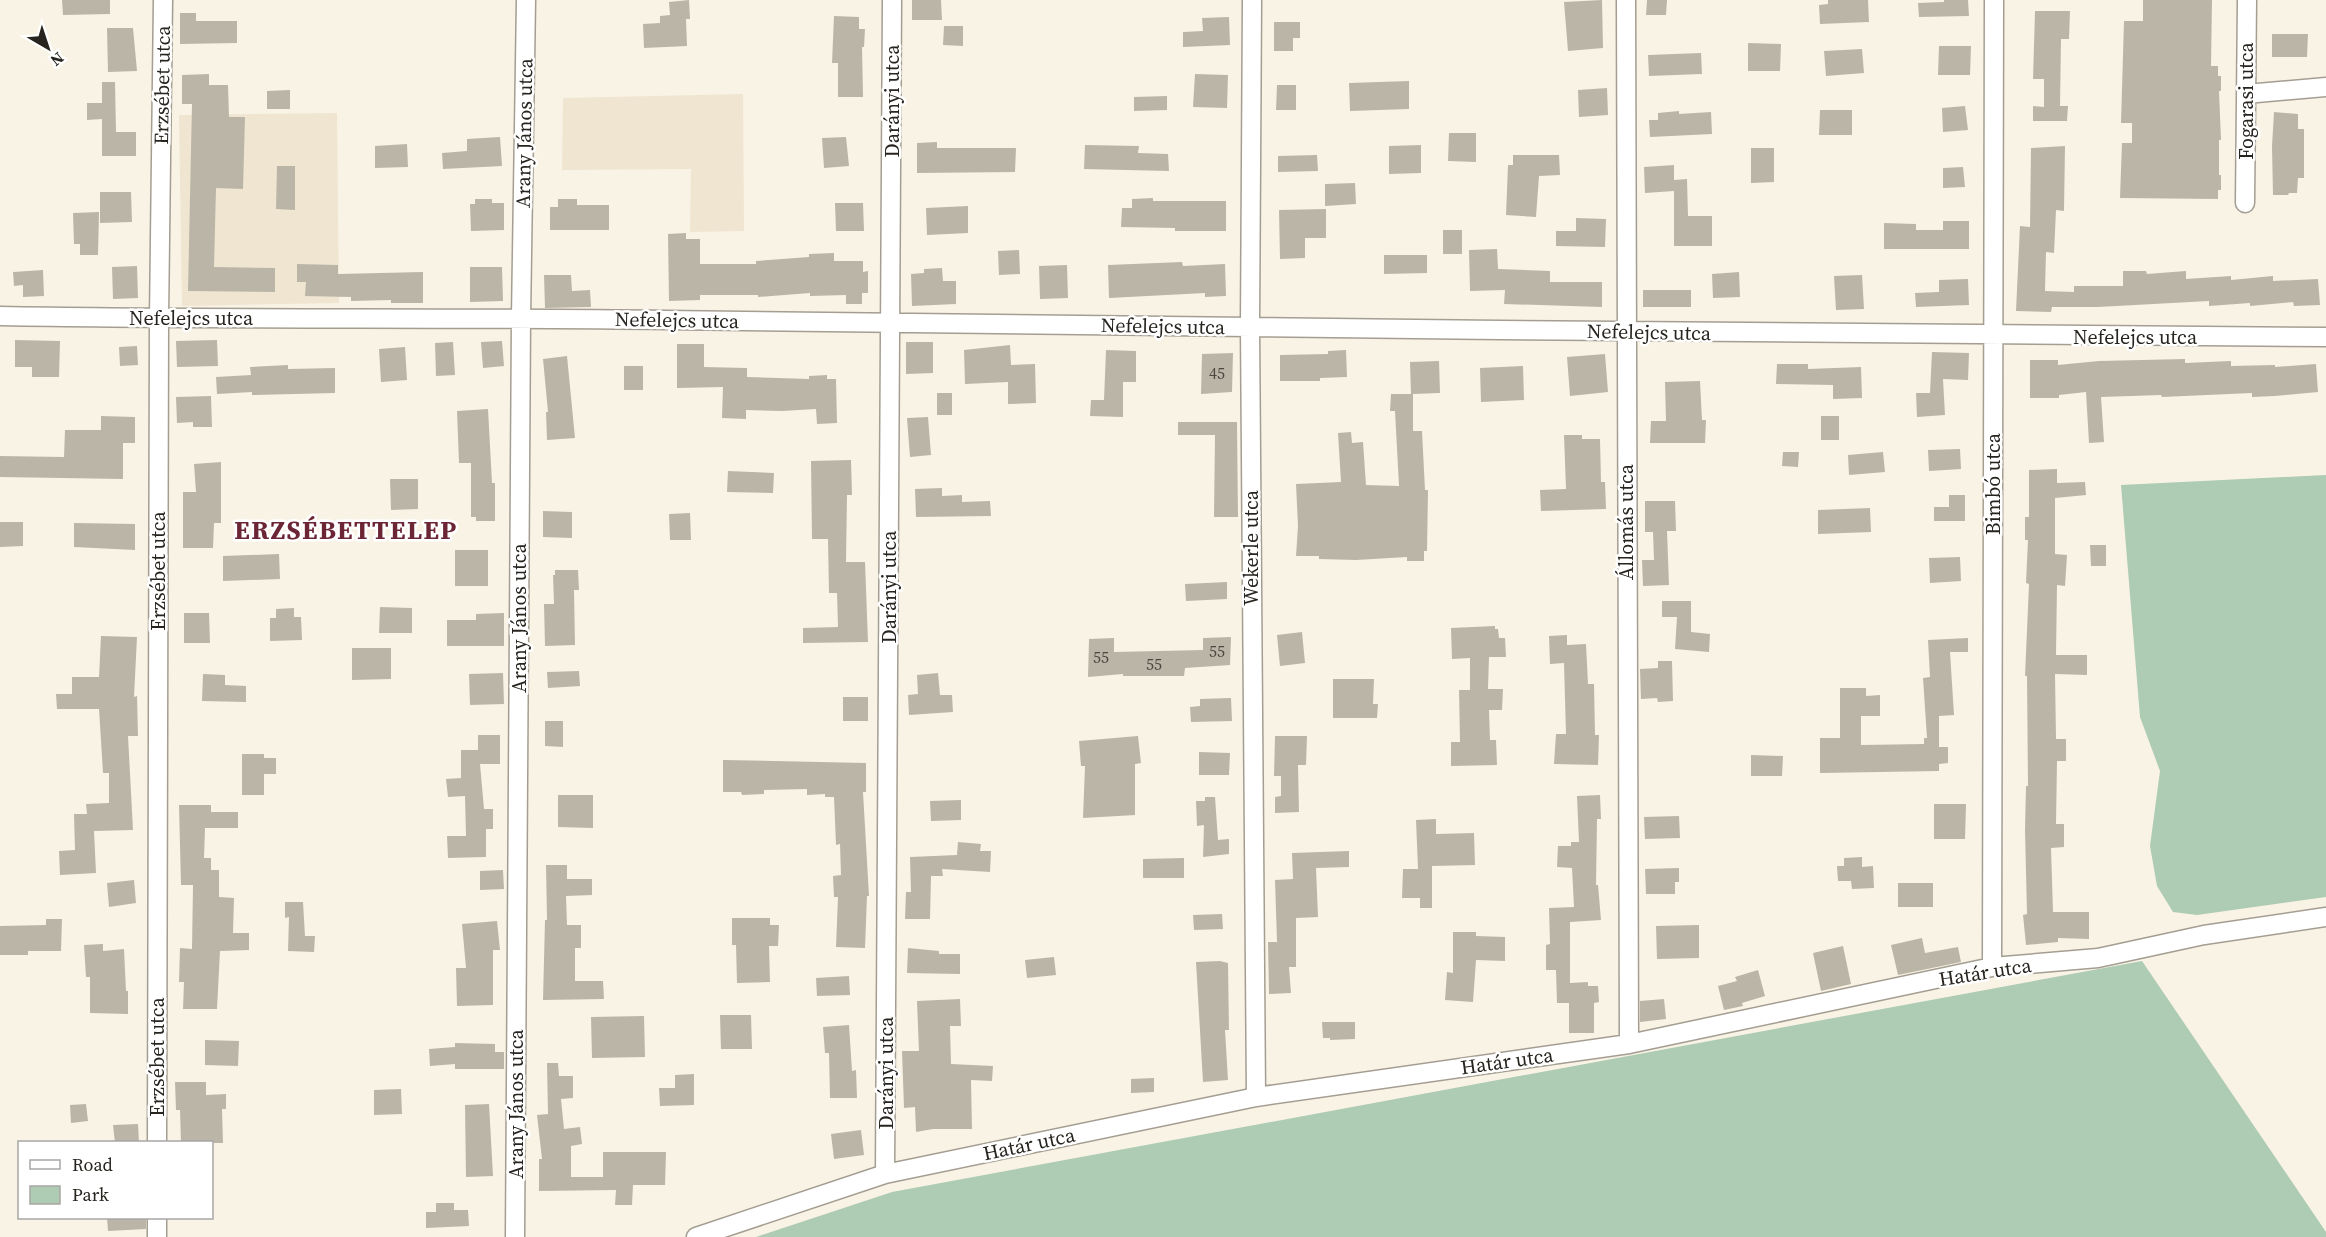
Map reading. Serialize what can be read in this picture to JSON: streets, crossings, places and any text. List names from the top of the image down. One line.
{"streets":{"street":["Erzsébet utca","Darányi utca","Fogarasi utca","Arany János utca","Nefelejcs utca","Bimbó utca","Állomás utca","Wekerle utca","Határ utca"]},"crossings":[["Erzsébet utca","Nefelejcs utca"],["Darányi utca","Nefelejcs utca"],["Darányi utca","Határ utca"],["Arany János utca","Nefelejcs utca"],["Nefelejcs utca","Bimbó utca"],["Nefelejcs utca","Állomás utca"],["Nefelejcs utca","Wekerle utca"],["Bimbó utca","Határ utca"],["Állomás utca","Határ utca"],["Wekerle utca","Határ utca"]],"districts":["ERZSÉBETTELEP"],"house_numbers":["45","55","55","55"],"legend":["Road","Park"],"north":"bottom right"}
